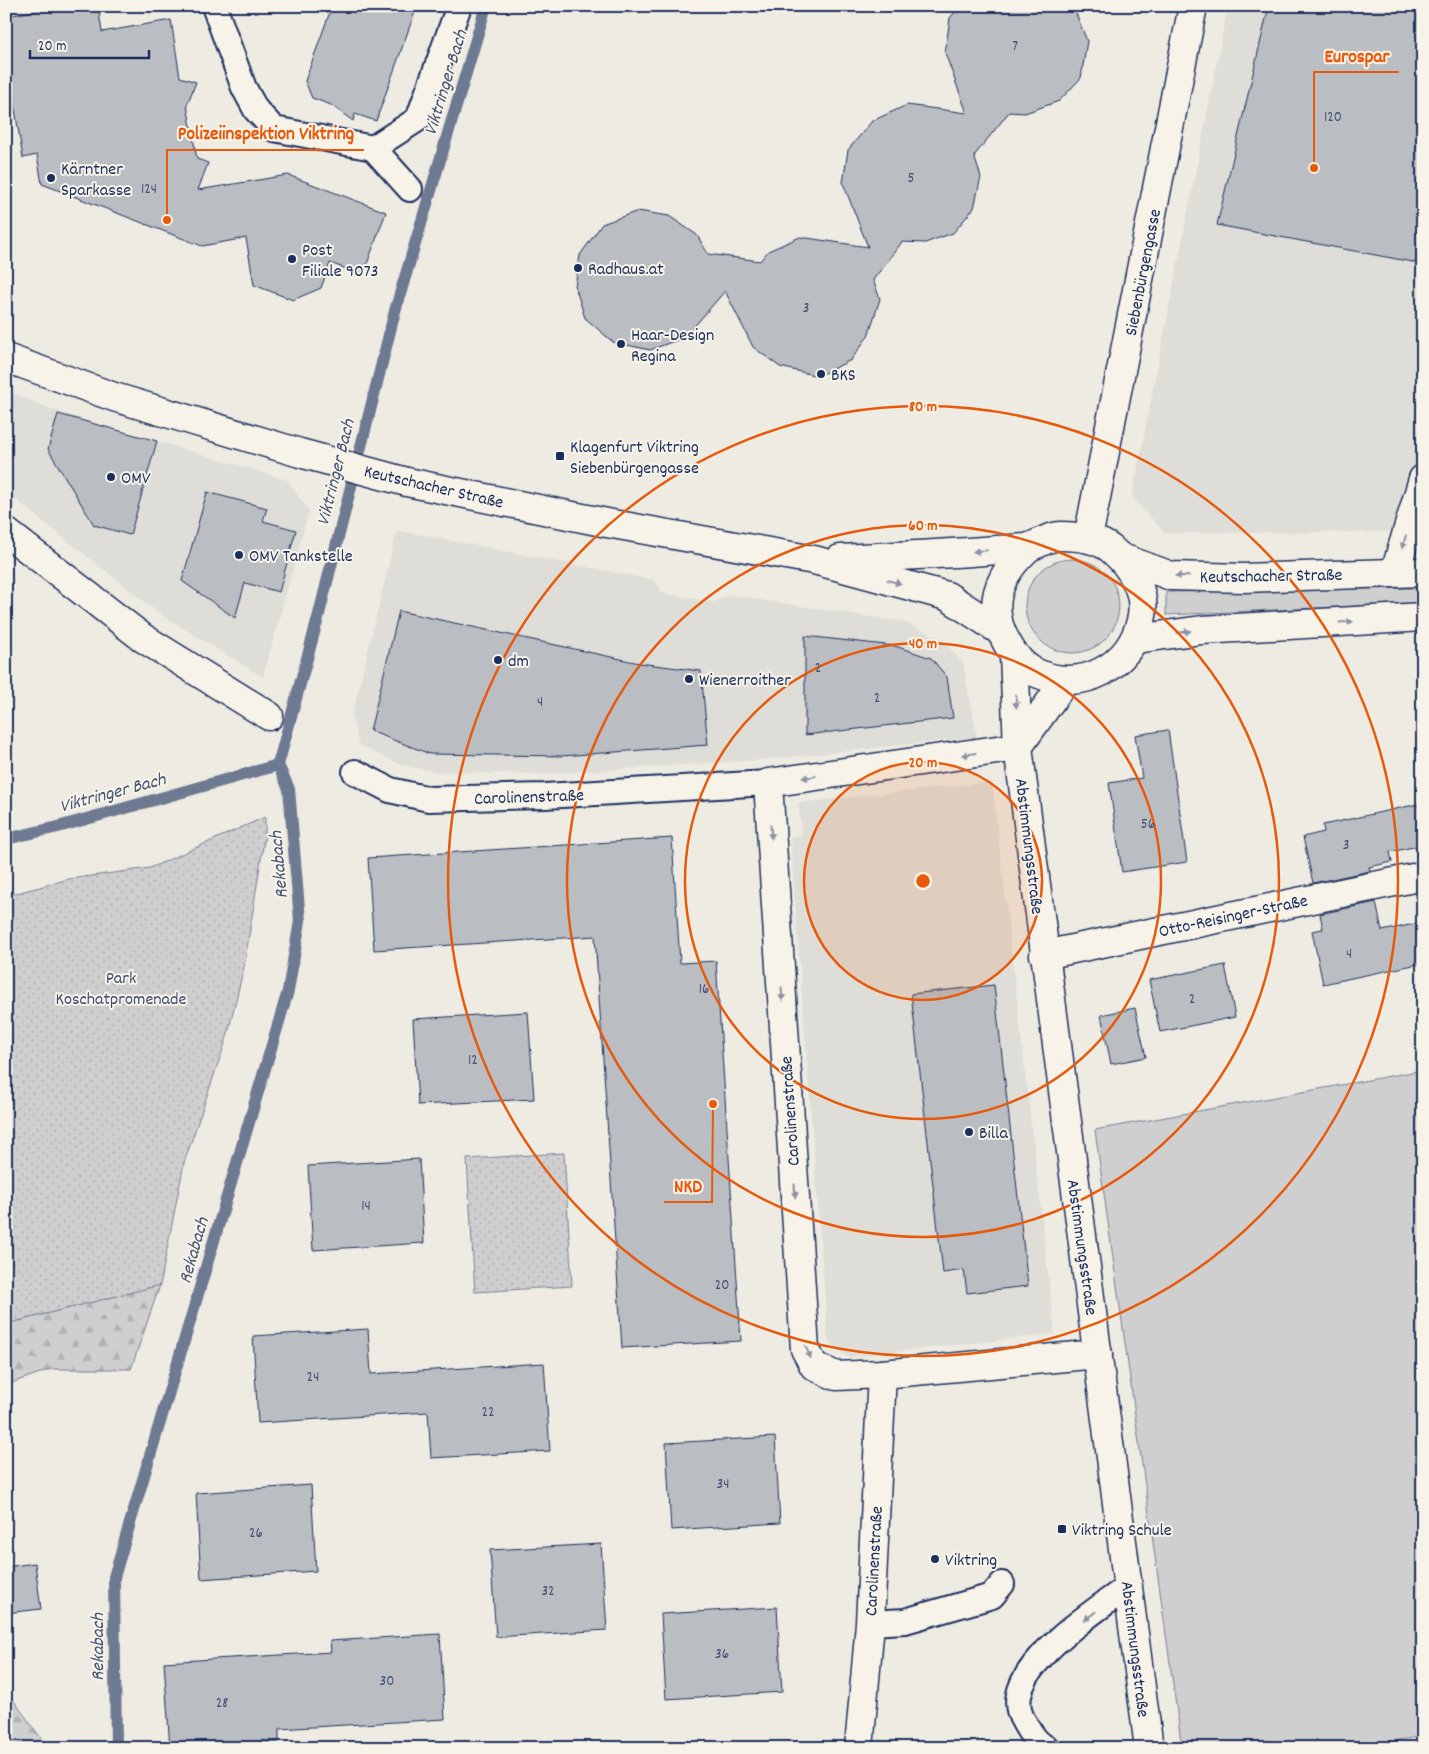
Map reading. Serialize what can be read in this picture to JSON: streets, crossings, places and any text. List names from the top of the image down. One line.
{"streets":{"street":["Siebenbürgengasse","Keutschacher Straße","Carolinenstraße","Abstimmungsstraße","Otto-Reisinger-Straße"]},"crossings":[["Siebenbürgengasse","Keutschacher Straße"],["Siebenbürgengasse","Abstimmungsstraße"],["Keutschacher Straße","Abstimmungsstraße"],["Carolinenstraße","Abstimmungsstraße"],["Abstimmungsstraße","Otto-Reisinger-Straße"]],"water":["Viktringer Bach","Rekabach"],"parks":["Park Koschatpromenade"],"places":{"other":["Eurospar","Kärntner Sparkasse","Polizeiinspektion Viktring","Post Filiale 9073","Radhaus.at","Haar-Design Regina","BKS","OMV","OMV Tankstelle","dm","Wienerroither","NKD","Billa","Viktring"],"transit":["Klagenfurt Viktring Siebenbürgengasse","Viktring Schule"]},"house_numbers":["7","120","5","124","3","2","2","4","56","3","4","16","2","12","14","20","24","22","34","26","32","36","30","28"],"scale_bar":"20 m","rings":["80 m","60 m","40 m","20 m"]}
